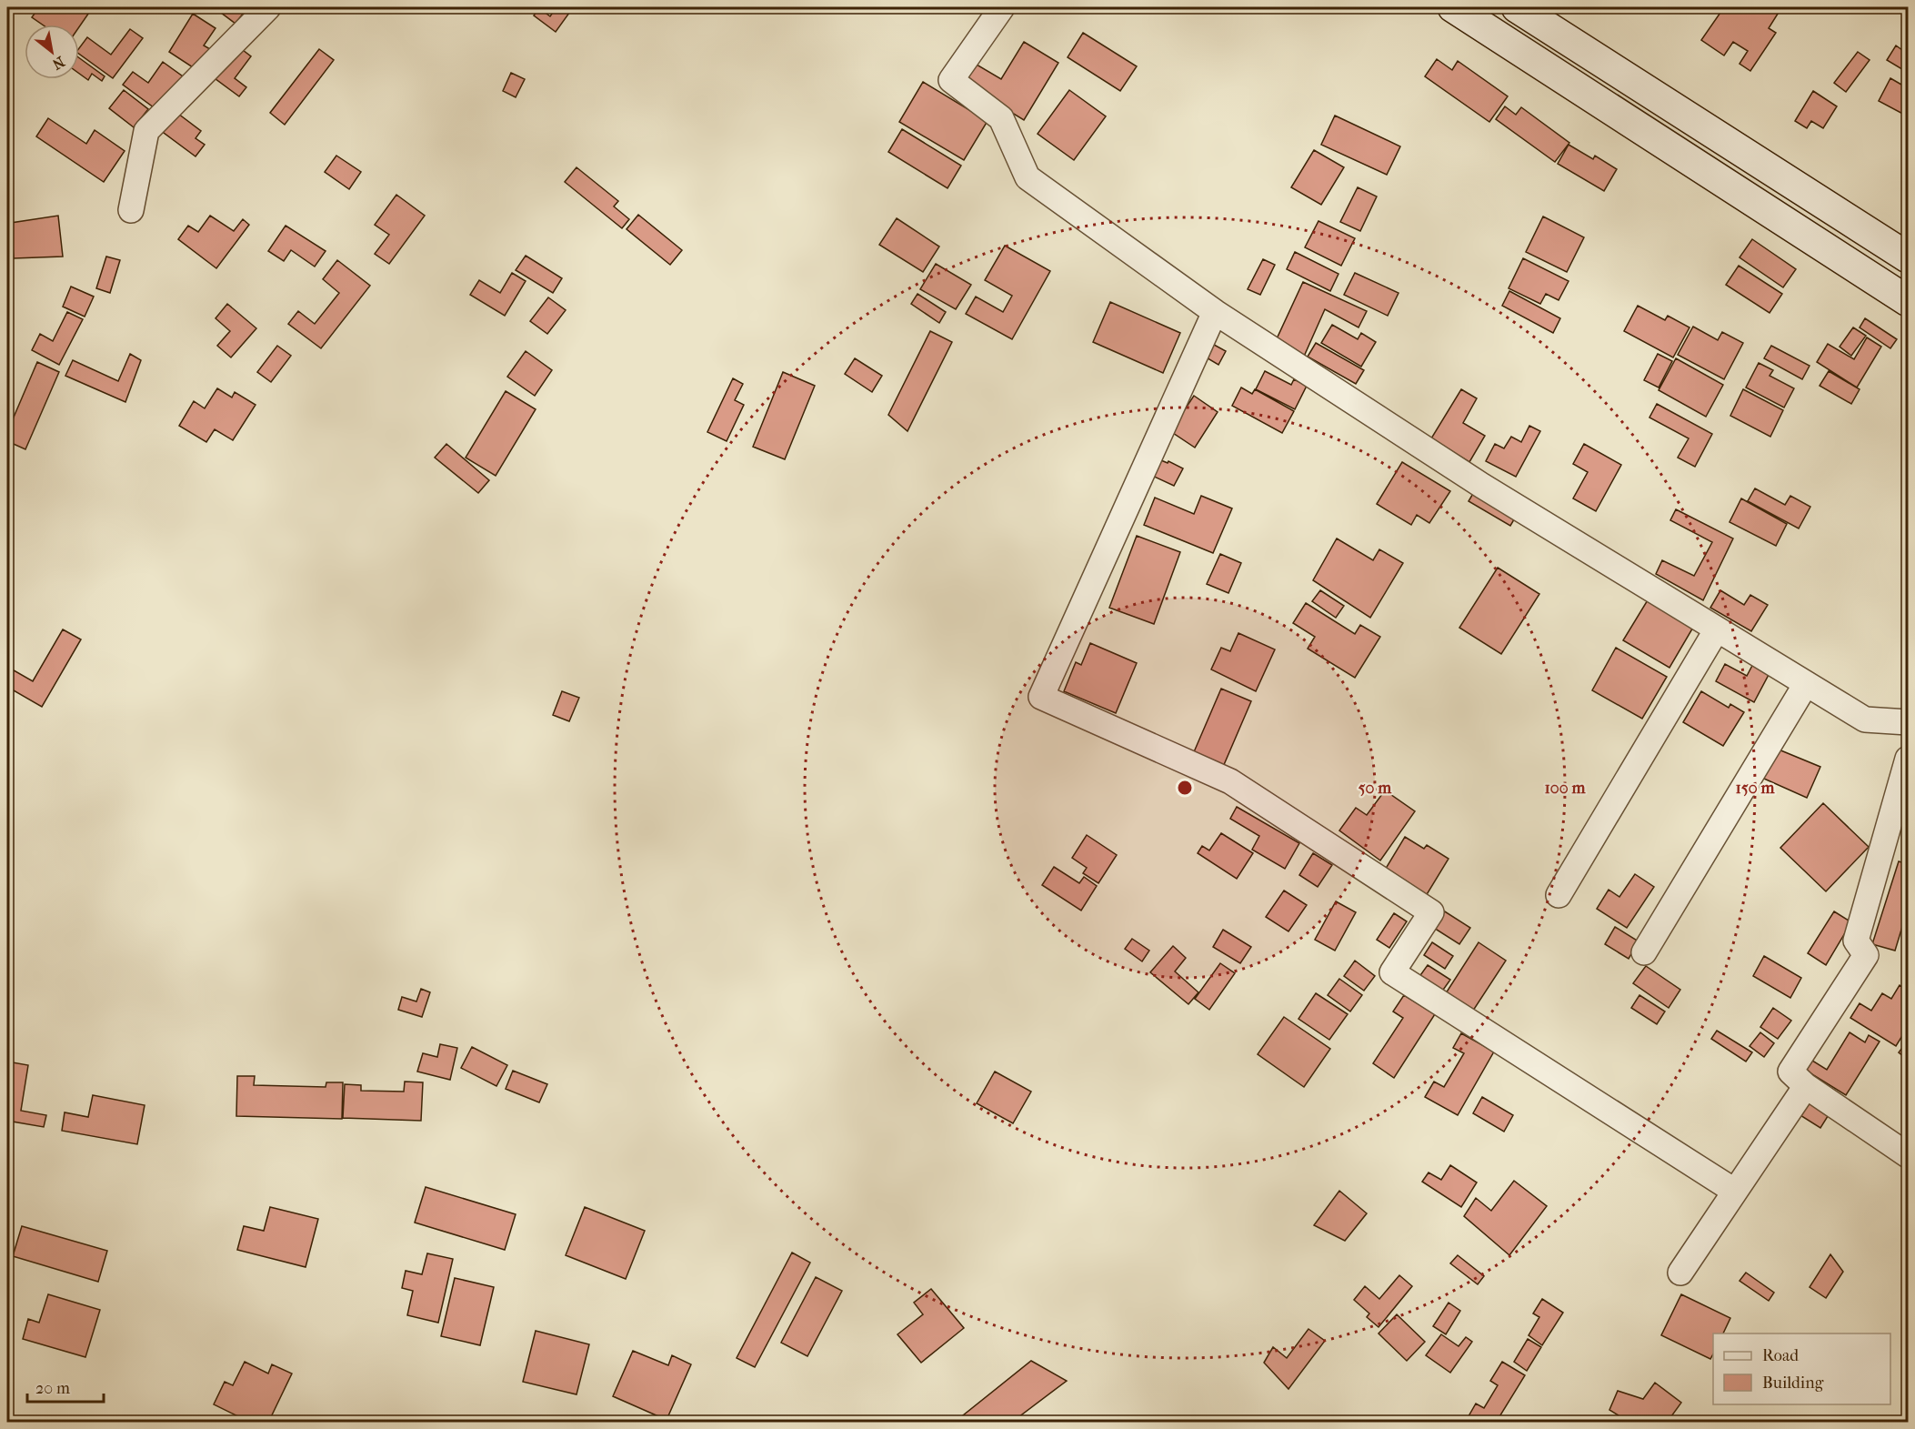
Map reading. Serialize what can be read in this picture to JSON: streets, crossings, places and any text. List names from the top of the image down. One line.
{"legend":["Road","Building"],"scale_bar":"20 m","north":"bottom right","rings":["50 m","100 m","150 m"]}
